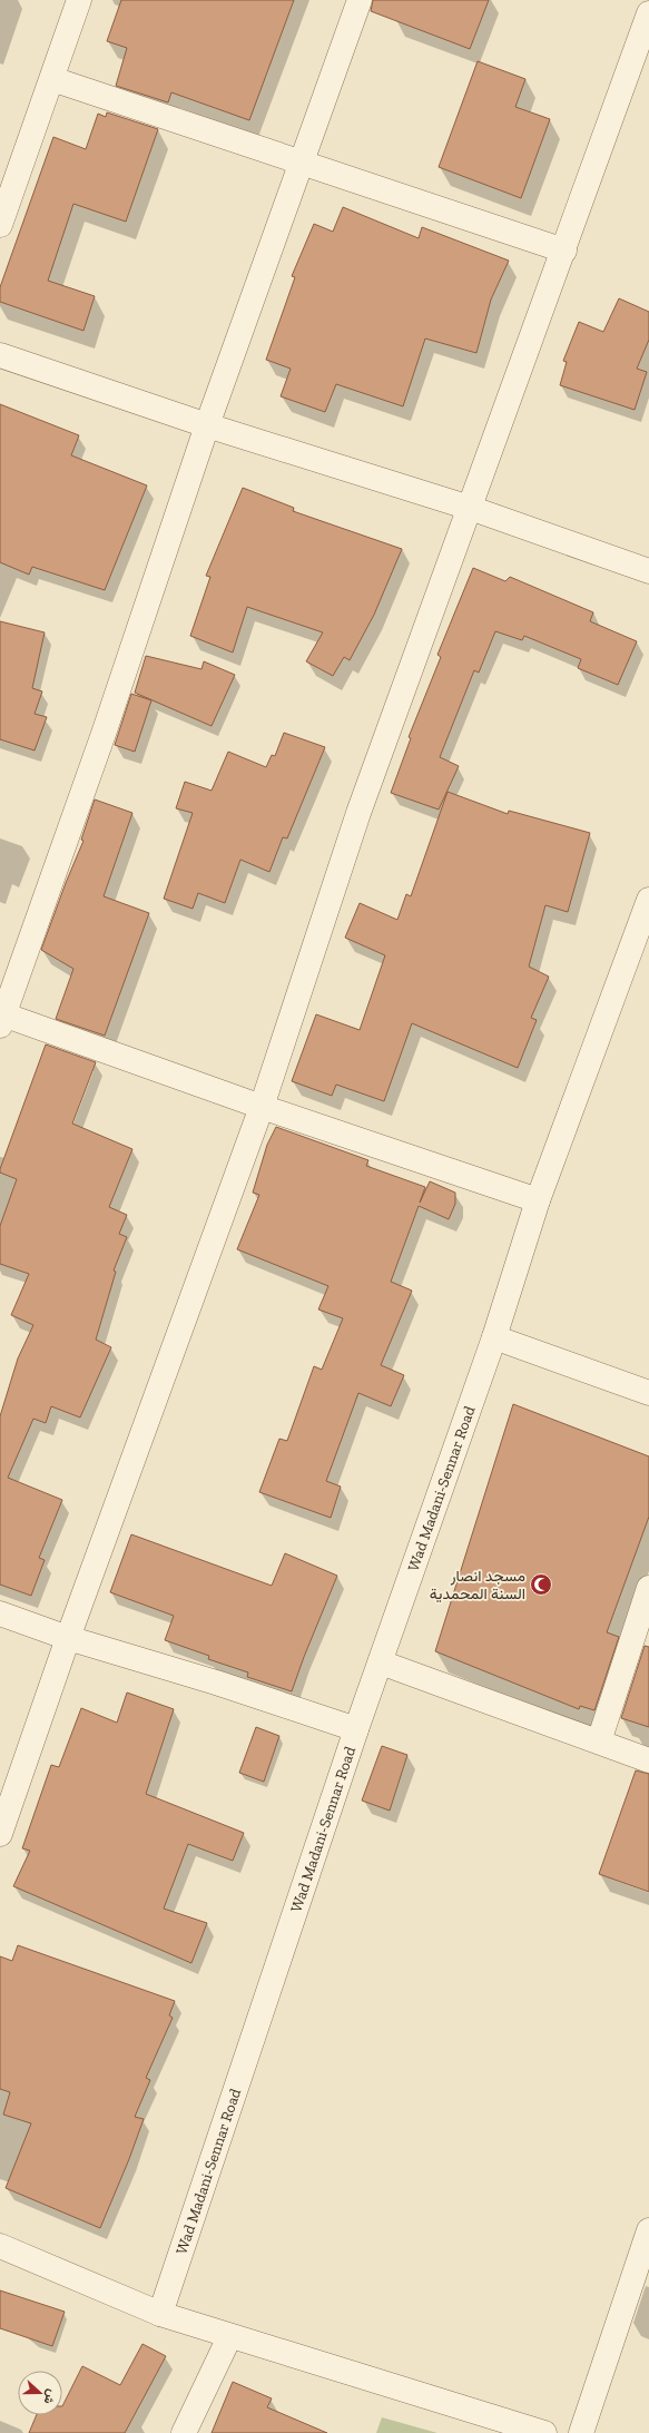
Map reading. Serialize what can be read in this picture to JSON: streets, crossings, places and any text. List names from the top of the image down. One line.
{"streets":{"street":["Wad Madani-Sennar Road"]},"places":{"mosque":["مسجد انصار السنة المحمدية"]},"north":"right"}
